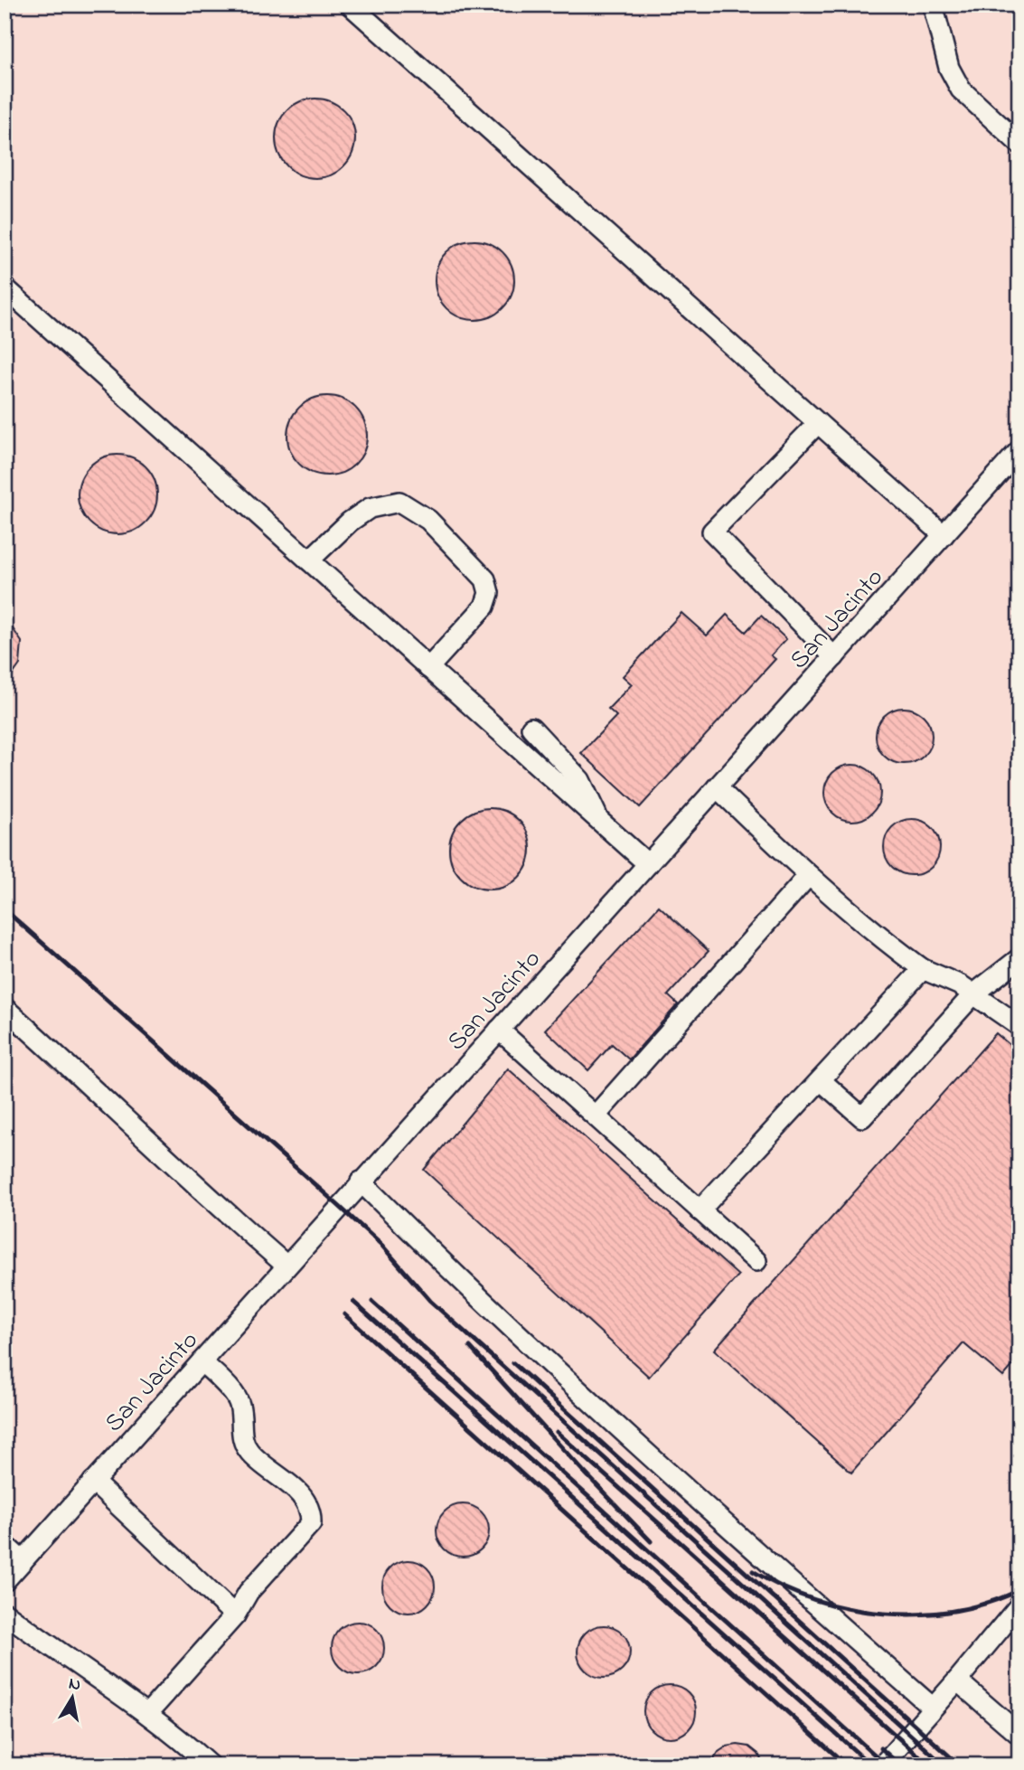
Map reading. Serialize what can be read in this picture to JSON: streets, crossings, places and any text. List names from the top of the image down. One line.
{"streets":{"street":["San Jacinto"]},"north":"top"}
